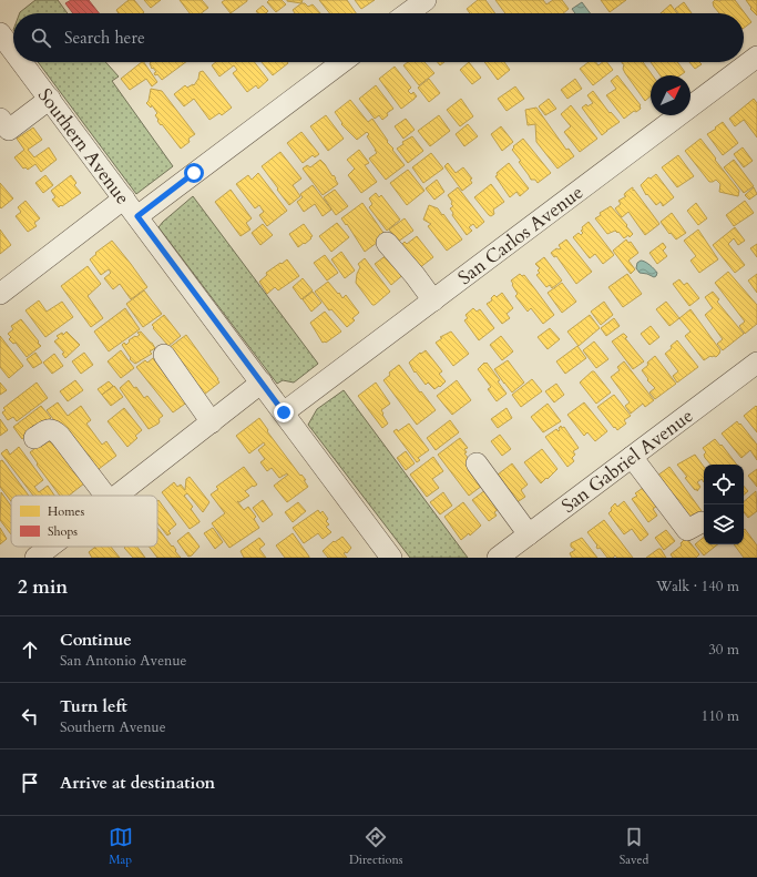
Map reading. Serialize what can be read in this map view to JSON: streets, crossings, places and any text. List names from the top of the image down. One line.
{"streets":{"street":["Southern Avenue","San Carlos Avenue","San Gabriel Avenue"]},"crossings":[["Southern Avenue","San Carlos Avenue"]],"legend":["Homes","Shops"],"north":"top right","page":{"search":"Search here","heading":["2 min","Walk · 140 m"],"list":[["Continue","San Antonio Avenue","30 m"],["Turn left","Southern Avenue","110 m"],"Arrive at destination"],"nav":["Map","Directions","Saved"]}}
